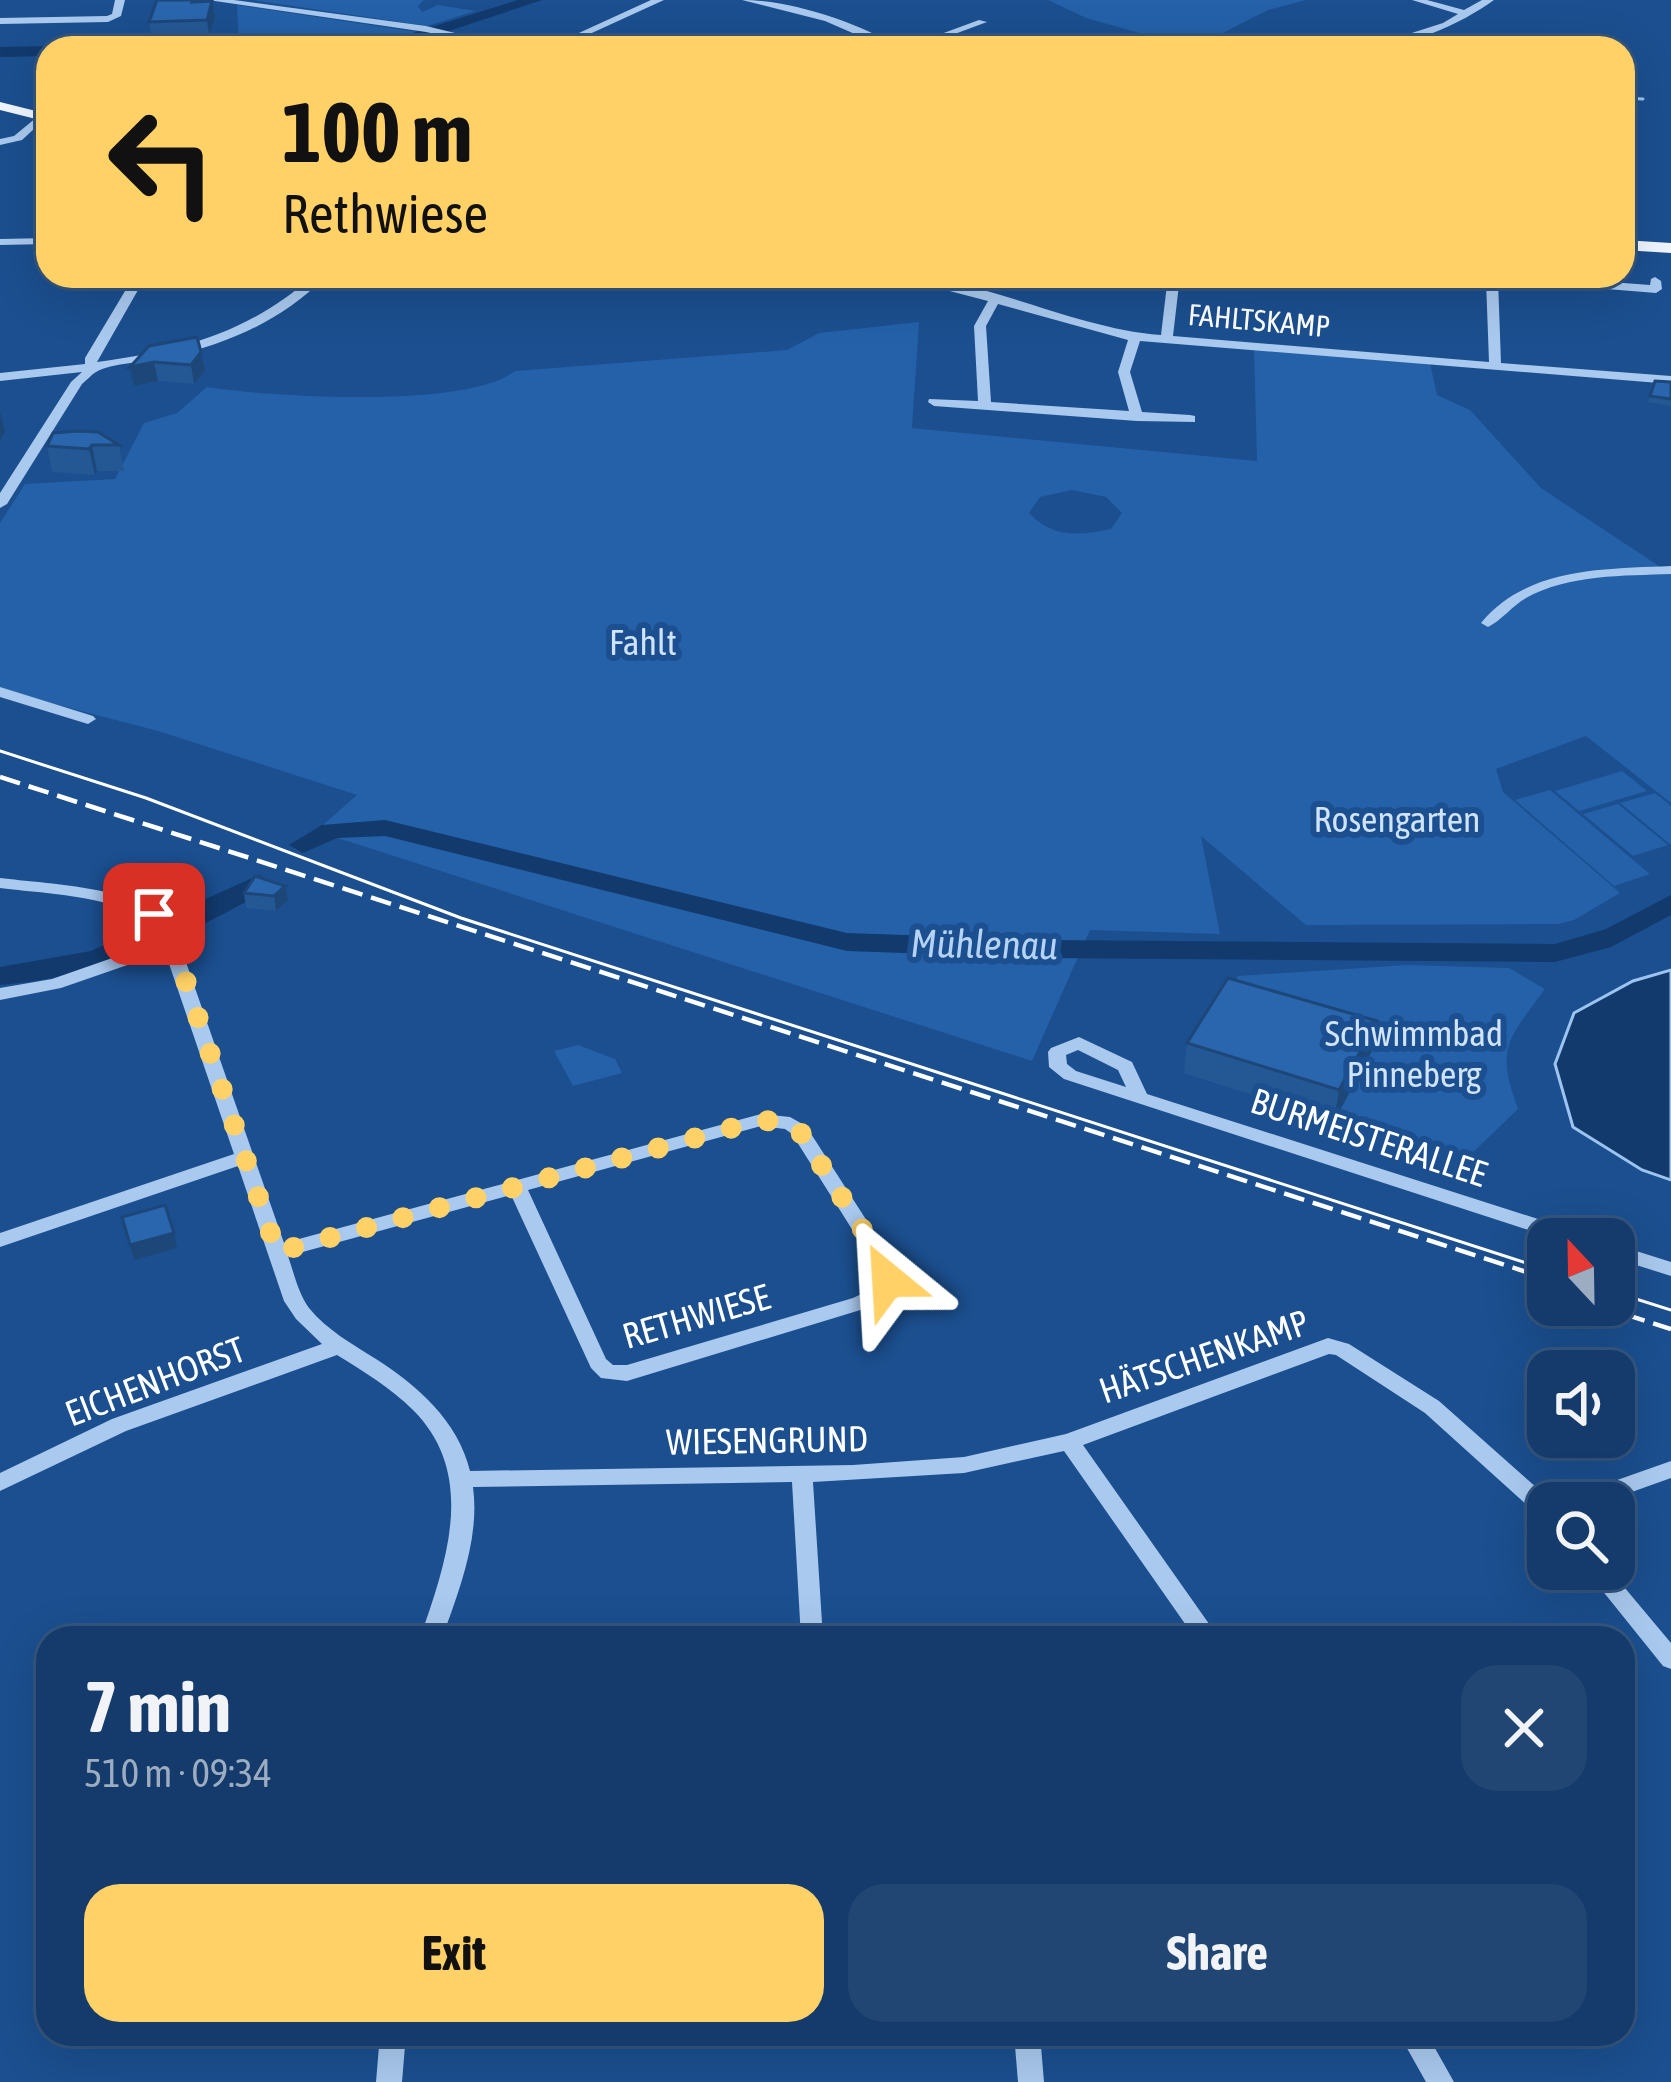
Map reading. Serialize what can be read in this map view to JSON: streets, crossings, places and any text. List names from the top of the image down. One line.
{"streets":{"street":["FAHLTSKAMP","BURMEISTERALLEE","RETHWIESE","HÄTSCHENKAMP","EICHENHORST","WIESENGRUND"]},"crossings":[["HÄTSCHENKAMP","WIESENGRUND"]],"water":["Mühlenau"],"parks":["Fahlt","Rosengarten","Schwimmbad Pinneberg"],"north":"top","page":{"turn":["100 m","Rethwiese"],"heading":["7 min","510 m · 09:34"],"buttons":["Exit","Share"]}}
